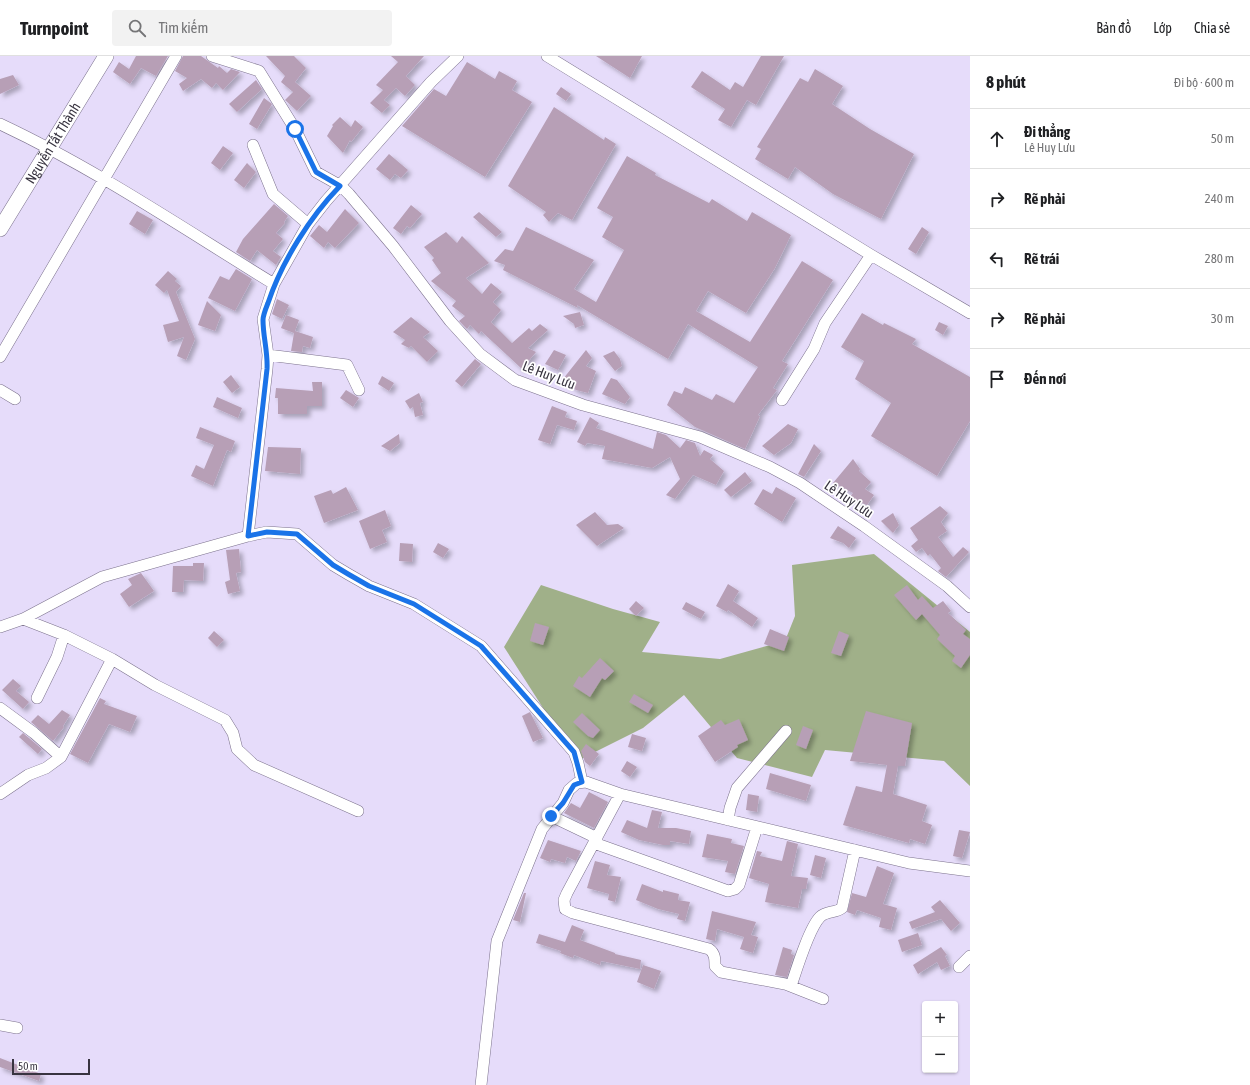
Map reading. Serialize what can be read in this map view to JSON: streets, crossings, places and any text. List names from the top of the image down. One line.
{"streets":{"main road":["Nguyễn Tất Thành"],"street":["Lê Huy Lưu"]},"scale_bar":"50 m","page":{"header":"Turnpoint","search":"Tìm kiếm","nav":["Bản đồ","Lớp","Chia sẻ"],"heading":["8 phút","Đi bộ · 600 m"],"list":[["Đi thẳng","Lê Huy Lưu","50 m"],["Rẽ phải","240 m"],["Rẽ trái","280 m"],["Rẽ phải","30 m"],"Đến nơi"],"map_buttons":["+","−"],"scale":"50 m"}}
